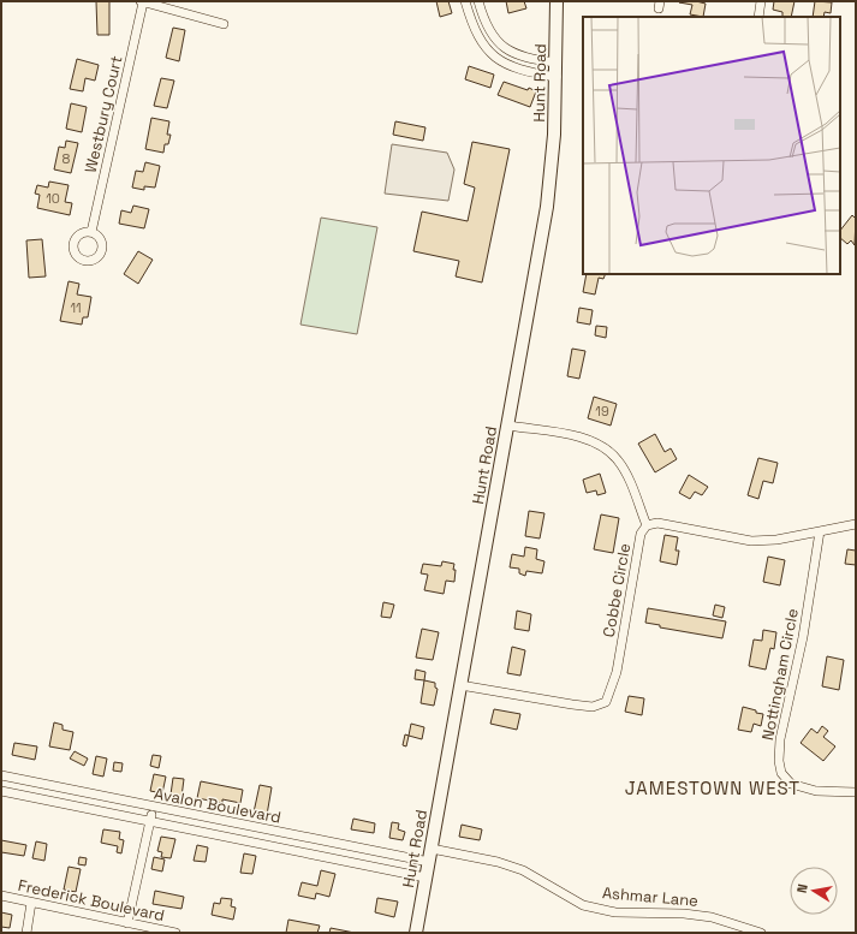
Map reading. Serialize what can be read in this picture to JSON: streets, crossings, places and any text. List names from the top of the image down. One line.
{"streets":{"street":["Hunt Road","Westbury Court","Cobbe Circle","Nottingham Circle","Avalon Boulevard","Ashmar Lane","Frederick Boulevard"]},"crossings":[["Hunt Road","Cobbe Circle"],["Hunt Road","Avalon Boulevard"],["Hunt Road","Ashmar Lane"]],"districts":["JAMESTOWN WEST"],"house_numbers":["8","10","11","19"],"north":"left"}
